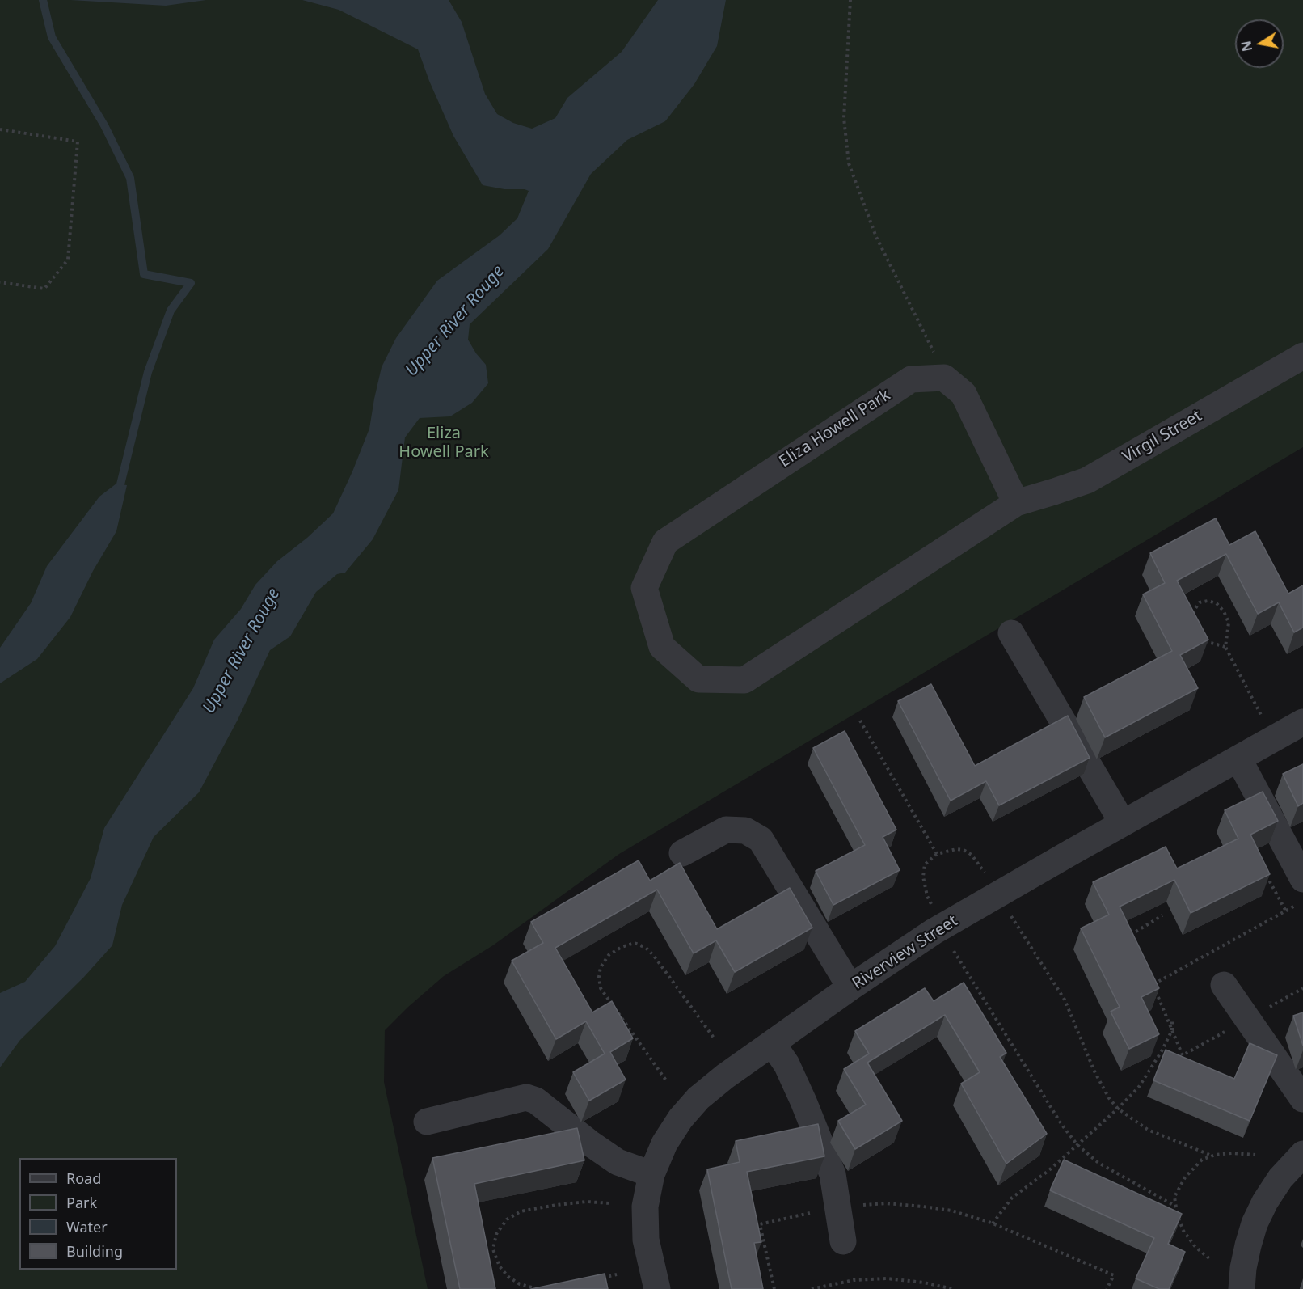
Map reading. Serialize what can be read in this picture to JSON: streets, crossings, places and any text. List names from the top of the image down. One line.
{"streets":{"street":["Eliza Howell Park","Virgil Street","Riverview Street"]},"crossings":[["Eliza Howell Park","Virgil Street"]],"water":["Upper River Rouge"],"parks":["Eliza Howell Park"],"legend":["Road","Park","Water","Building"],"north":"left"}
